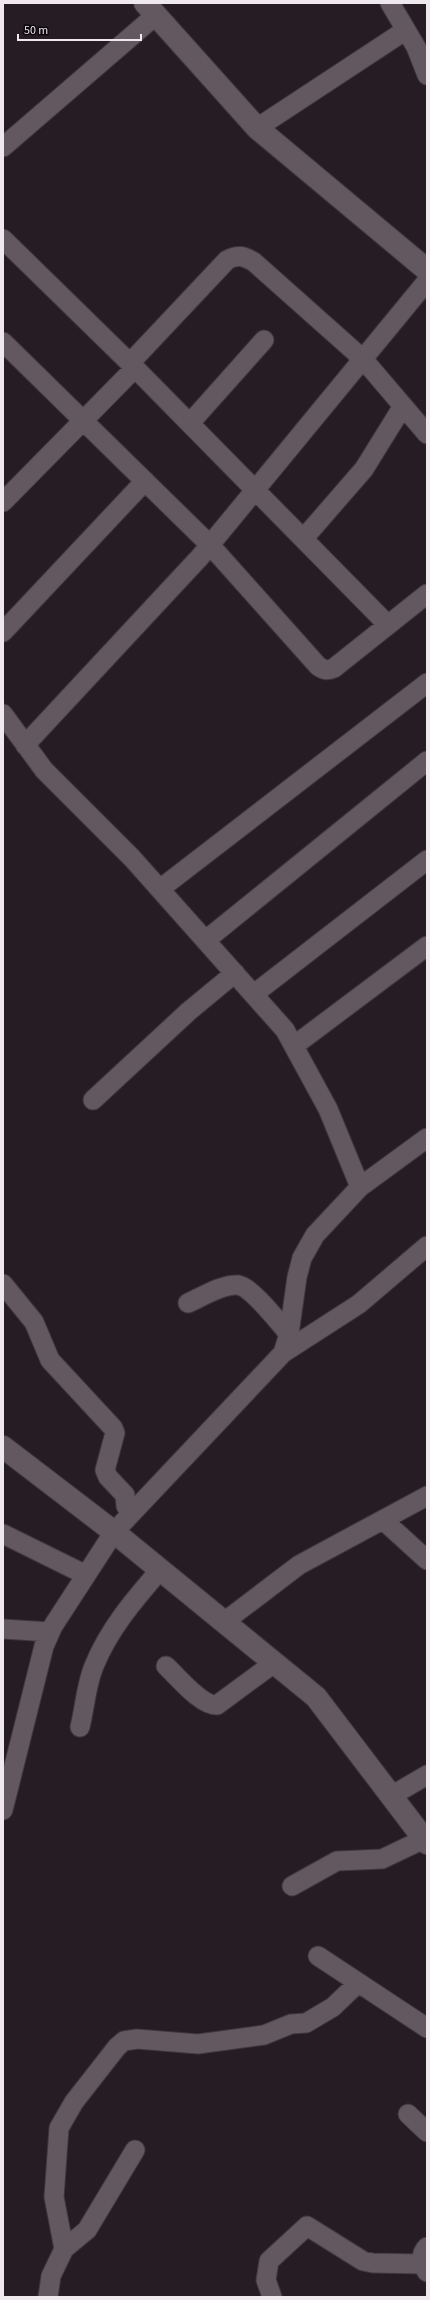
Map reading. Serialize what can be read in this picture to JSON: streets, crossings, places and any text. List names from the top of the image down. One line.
{"scale_bar":"50 m"}
